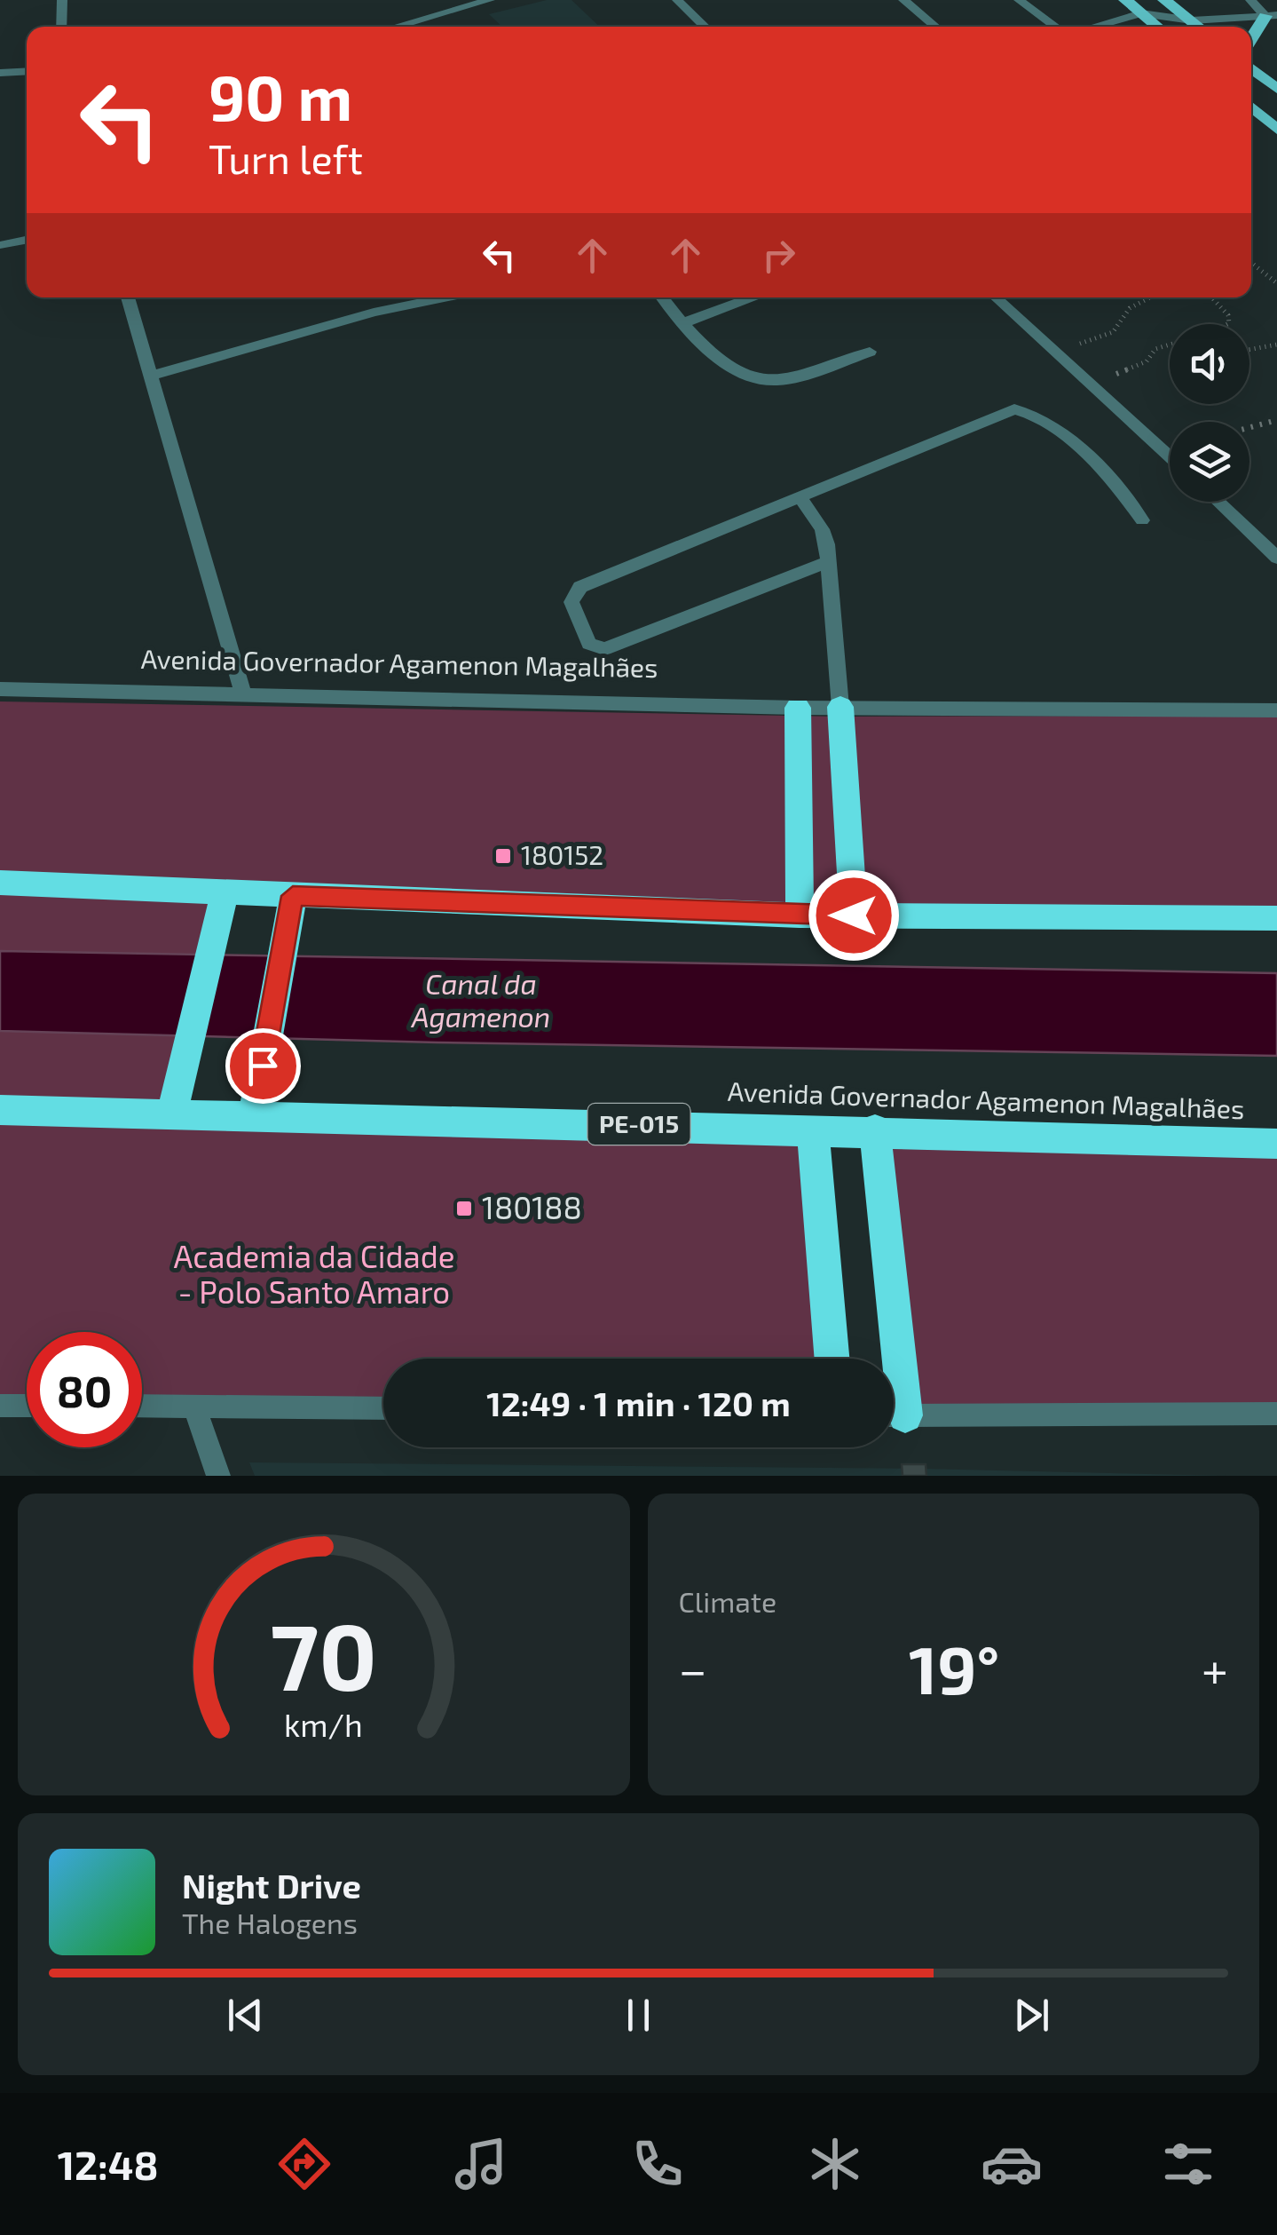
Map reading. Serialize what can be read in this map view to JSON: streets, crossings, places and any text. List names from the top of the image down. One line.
{"streets":{"highway":["Avenida Governador Agamenon Magalhães","PE-015"]},"water":["Canal da Agamenon"],"parks":["Academia da Cidade - Polo Santo Amaro"],"places":{"transit":["180152","180188"]},"page":{"turn":["90 m","Turn left"],"limit":"80","trip":"12:49 · 1 min · 120 m","tile":"Climate","heat":["−","19°","+"],"song":["Night Drive","The Halogens"],"tabs":"12:48","gauge":["70","km/h"]}}
